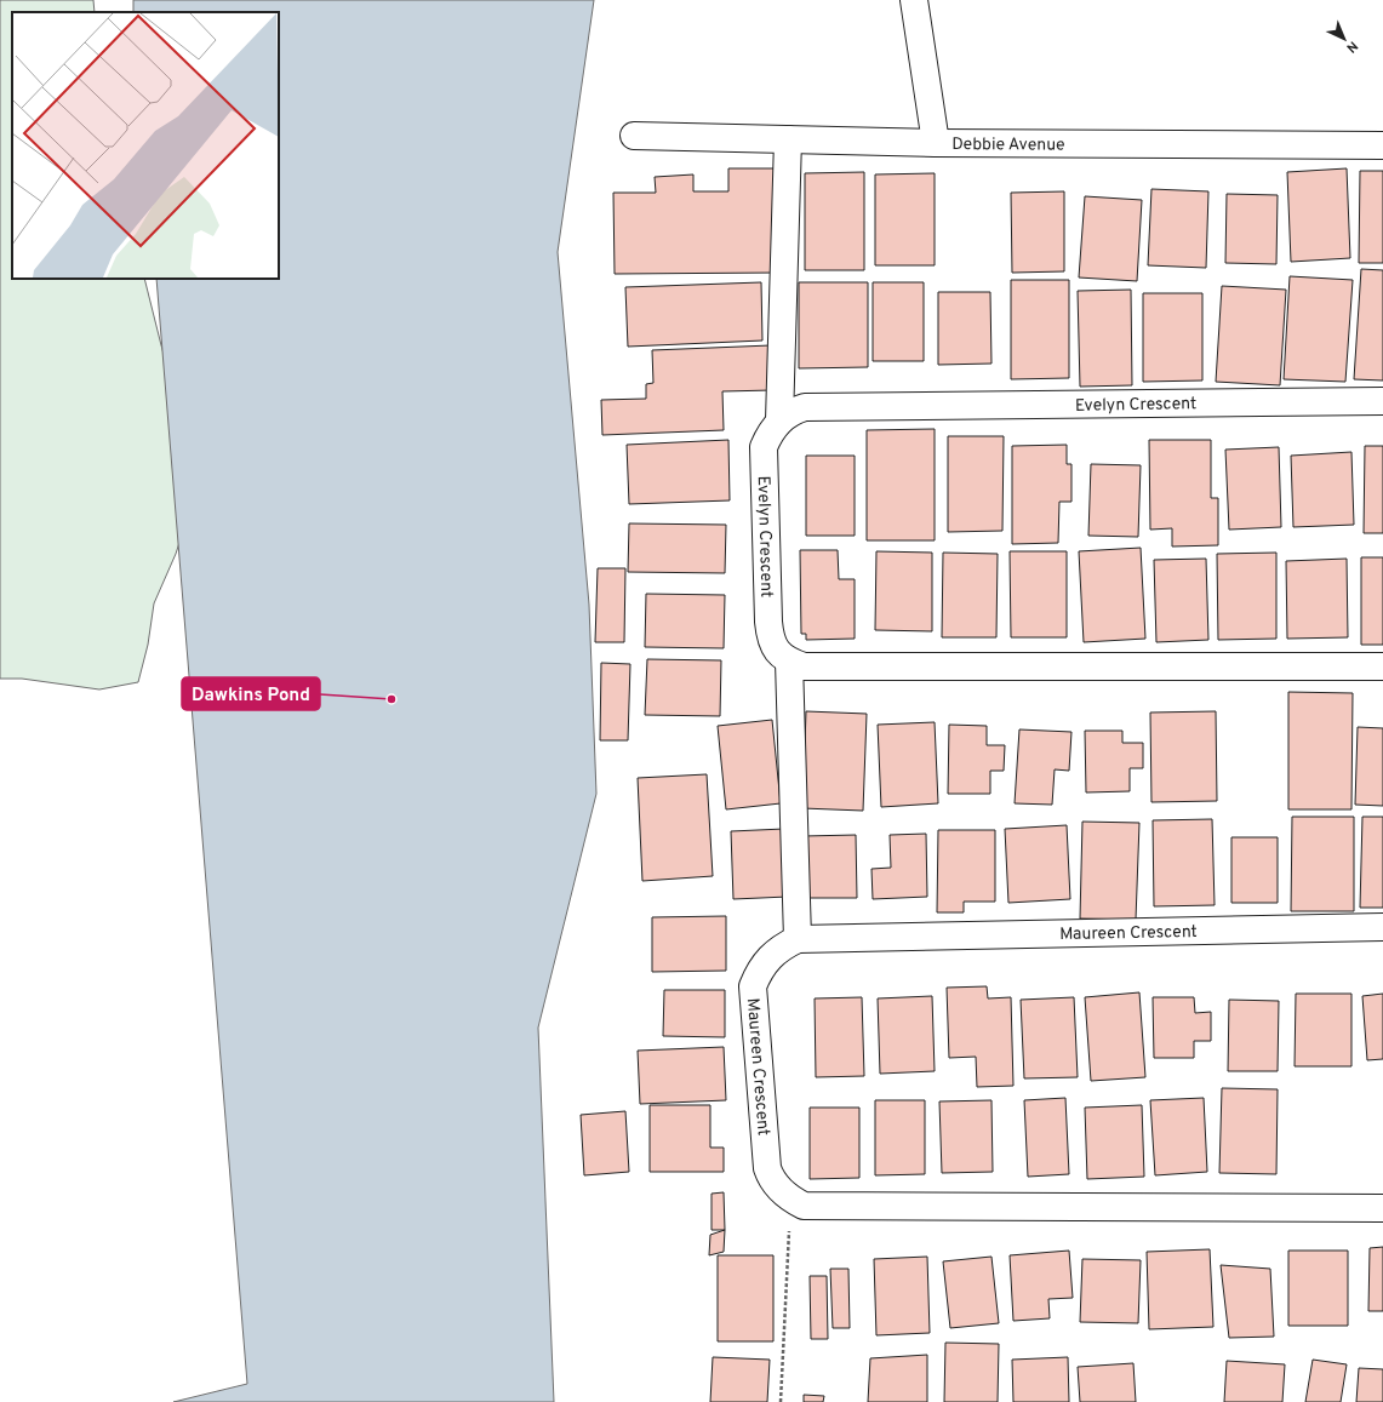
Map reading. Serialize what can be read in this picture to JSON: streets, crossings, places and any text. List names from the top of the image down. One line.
{"streets":{"street":["Debbie Avenue","Evelyn Crescent","Maureen Crescent"]},"places":["Dawkins Pond"],"north":"bottom right"}
